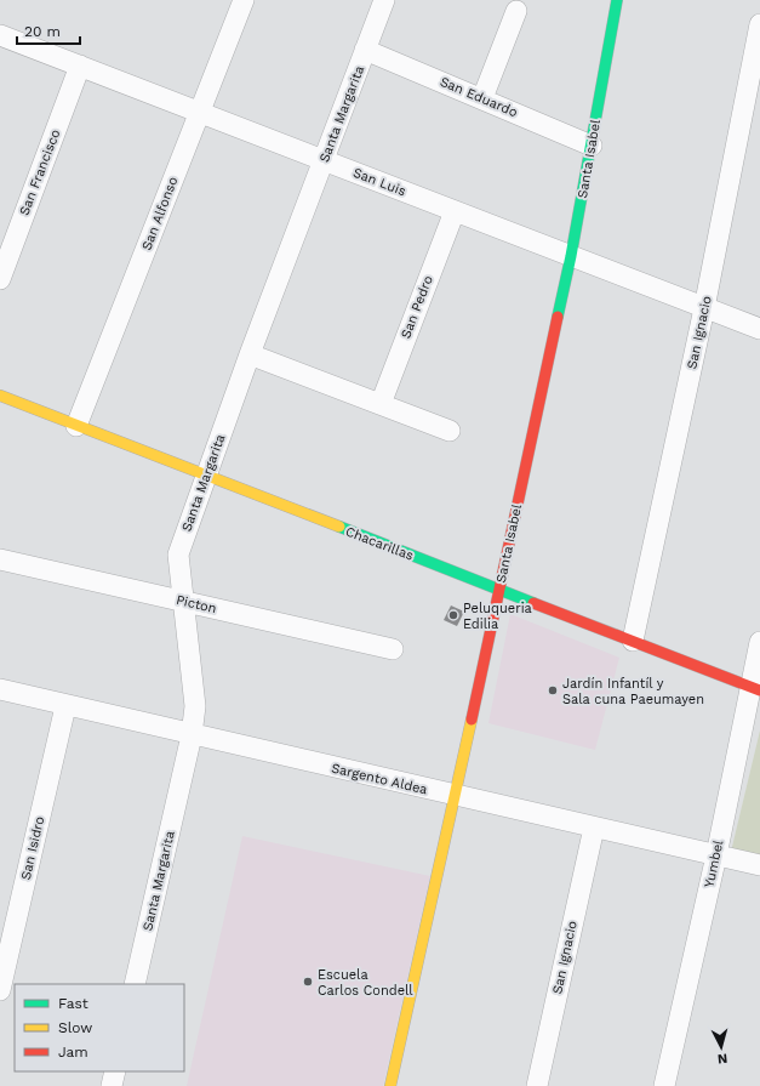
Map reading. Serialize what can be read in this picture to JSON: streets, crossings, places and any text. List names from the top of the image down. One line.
{"streets":{"street":["San Eduardo","Santa Margarita","Santa Isabel","San Francisco","San Luis","San Alfonso","San Pedro","San Ignacio","Chacarillas","Picton","Sargento Aldea","San Isidro","Yumbel"]},"crossings":[["San Eduardo","Santa Margarita"],["San Eduardo","Santa Isabel"],["Santa Margarita","San Luis"],["Santa Margarita","Chacarillas"],["Santa Margarita","Picton"],["Santa Margarita","Sargento Aldea"],["Santa Isabel","San Luis"],["Santa Isabel","Chacarillas"],["Santa Isabel","Sargento Aldea"],["San Francisco","San Luis"],["San Luis","San Alfonso"],["San Luis","San Pedro"],["San Luis","San Ignacio"],["San Alfonso","Chacarillas"],["San Ignacio","Chacarillas"],["San Ignacio","Sargento Aldea"],["Chacarillas","Yumbel"],["Sargento Aldea","San Isidro"],["Sargento Aldea","Yumbel"]],"places":["Peluqueria Edilia","Jardín Infantíl y Sala cuna Paeumayen","Escuela Carlos Condell"],"legend":["Fast","Slow","Jam"],"scale_bar":"20 m","north":"bottom"}
